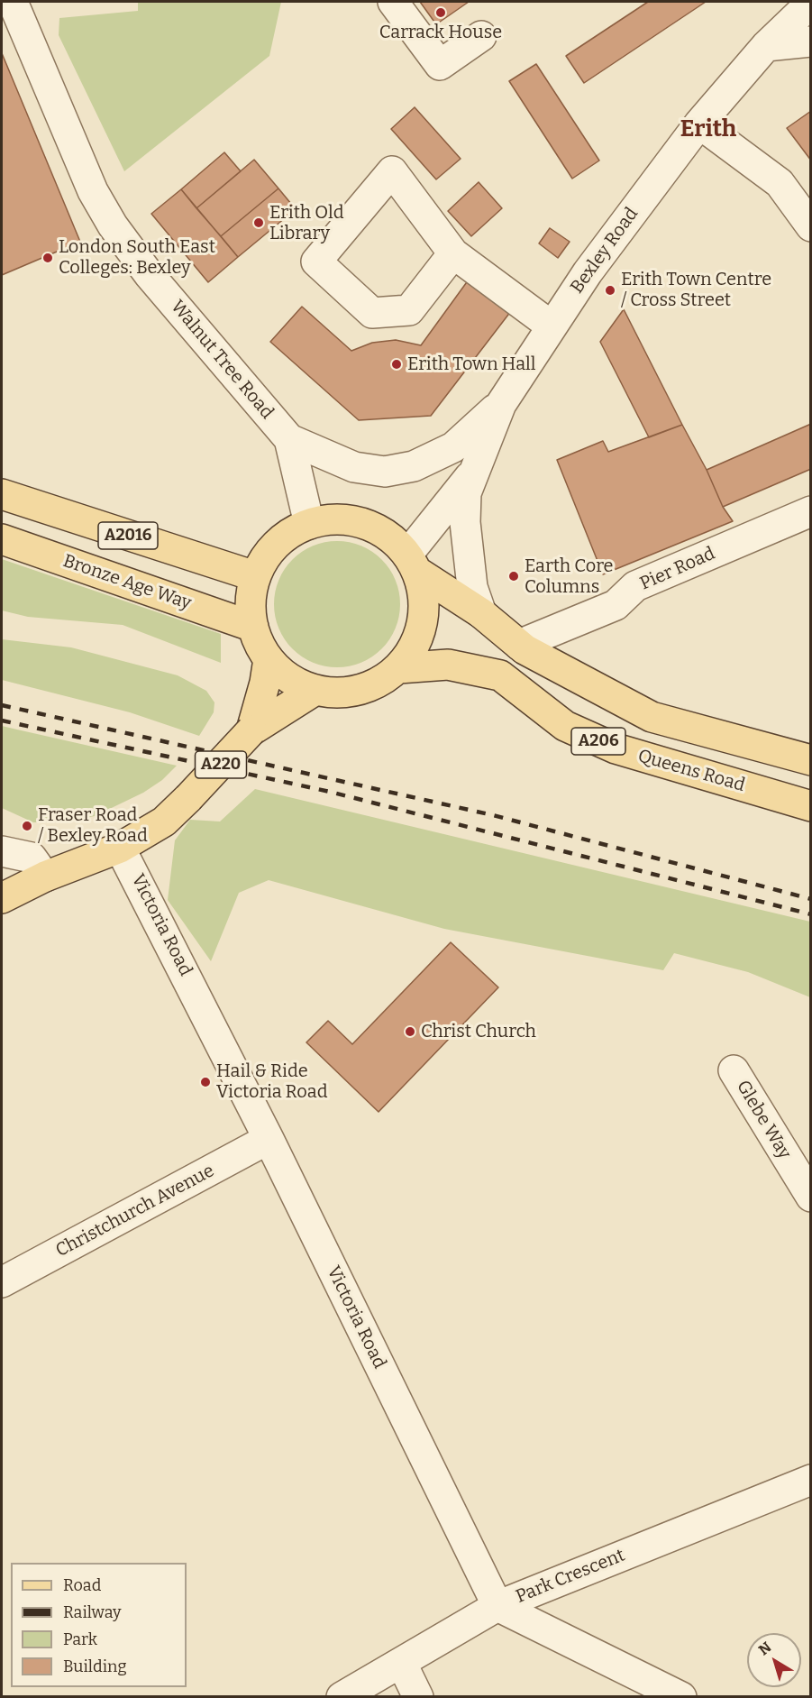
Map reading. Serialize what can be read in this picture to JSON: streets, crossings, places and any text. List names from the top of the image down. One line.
{"streets":{"main road":["A2016","Bronze Age Way","A206","A220","Queens Road"],"street":["Bexley Road","Walnut Tree Road","Pier Road","Victoria Road","Glebe Way","Christchurch Avenue","Park Crescent"]},"crossings":[["Bexley Road","Walnut Tree Road"],["Bexley Road","A2016"],["Bexley Road","Bronze Age Way"],["Bexley Road","A206"],["Bexley Road","A220"],["Bexley Road","Queens Road"],["Walnut Tree Road","A2016"],["Walnut Tree Road","Bronze Age Way"],["Walnut Tree Road","A206"],["Walnut Tree Road","A220"],["Walnut Tree Road","Queens Road"],["A2016","Bronze Age Way"],["A2016","A206"],["A2016","A220"],["A2016","Queens Road"],["Pier Road","A206"],["Bronze Age Way","A206"],["Bronze Age Way","A220"],["Bronze Age Way","Queens Road"],["A206","A220"],["A206","Queens Road"],["A220","Queens Road"],["A220","Victoria Road"],["Victoria Road","Christchurch Avenue"],["Victoria Road","Park Crescent"]],"districts":["Erith"],"places":["Carrack House","Erith Old Library","London South East Colleges: Bexley","Erith Town Centre / Cross Street","Erith Town Hall","Earth Core Columns","Fraser Road / Bexley Road","Christ Church","Hail & Ride Victoria Road"],"legend":["Road","Railway","Park","Building"],"north":"top left"}
